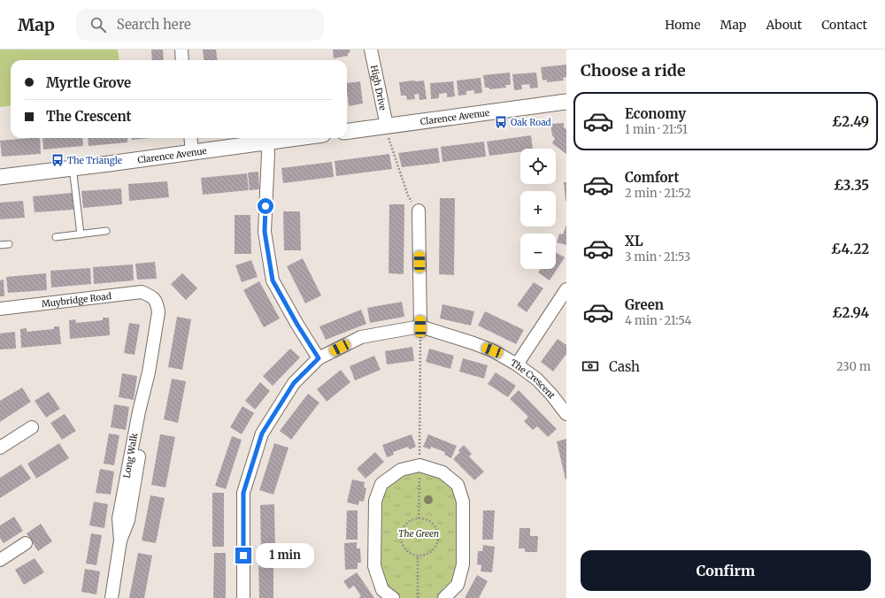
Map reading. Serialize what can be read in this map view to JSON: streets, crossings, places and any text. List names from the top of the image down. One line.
{"streets":{"street":["High Drive","Clarence Avenue","Muybridge Road","The Crescent","Long Walk"]},"crossings":[["High Drive","Clarence Avenue"],["Muybridge Road","Long Walk"]],"parks":["The Green"],"places":{"bus stop":["Oak Road","The Triangle"]},"page":{"header":"Map","search":"Search here","nav":["Home","Map","About","Contact"],"heading":"Choose a ride","banner":["Myrtle Grove","The Crescent"],"list":[{"name":"Economy","note":"1 min · 21:51","value":"£2.49"},{"name":"Comfort","note":"2 min · 21:52","value":"£3.35"},{"name":"XL","note":"3 min · 21:53","value":"£4.22"},{"name":"Green","note":"4 min · 21:54","value":"£2.94"}],"map_buttons":["+","−"],"pay":["Cash","230 m"],"bubble":"1 min","buttons":"Confirm"}}
